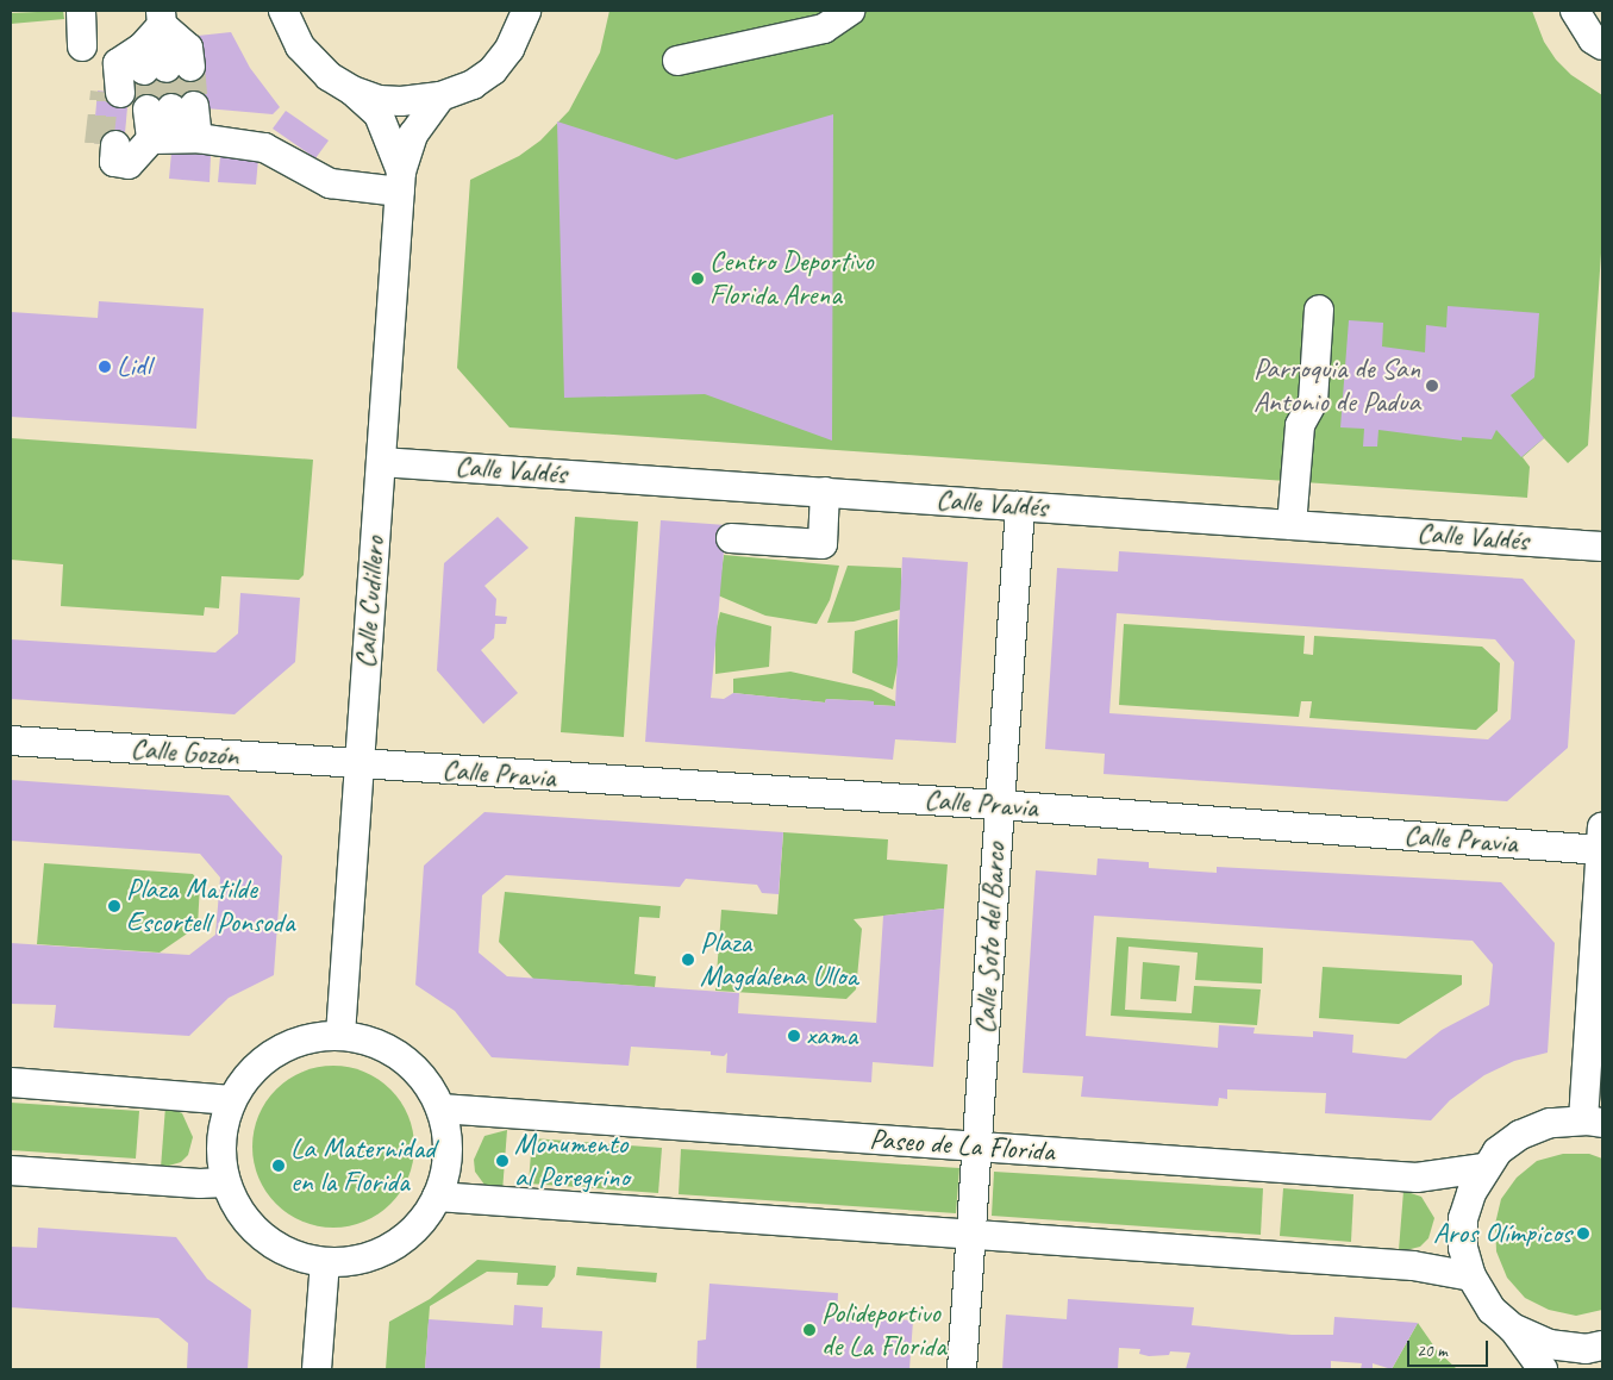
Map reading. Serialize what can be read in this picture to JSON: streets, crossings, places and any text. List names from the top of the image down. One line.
{"streets":{"street":["Calle Valdés","Calle Cudillero","Calle Gozón","Calle Pravia","Calle Soto del Barco","Paseo de La Florida"]},"crossings":[["Calle Valdés","Calle Cudillero"],["Calle Valdés","Calle Soto del Barco"],["Calle Cudillero","Calle Gozón"],["Calle Cudillero","Calle Pravia"],["Calle Gozón","Calle Pravia"],["Calle Pravia","Calle Soto del Barco"],["Calle Soto del Barco","Paseo de La Florida"]],"places":["Centro Deportivo Florida Arena","Lidl","Parroquia de San Antonio de Padua","Plaza Matilde Escortell Ponsoda","Plaza Magdalena Ulloa","хата","Monumento al Peregrino","La Maternidad en la Florida","Aros Olímpicos","Polideportivo de La Florida"],"scale_bar":"20 m"}
